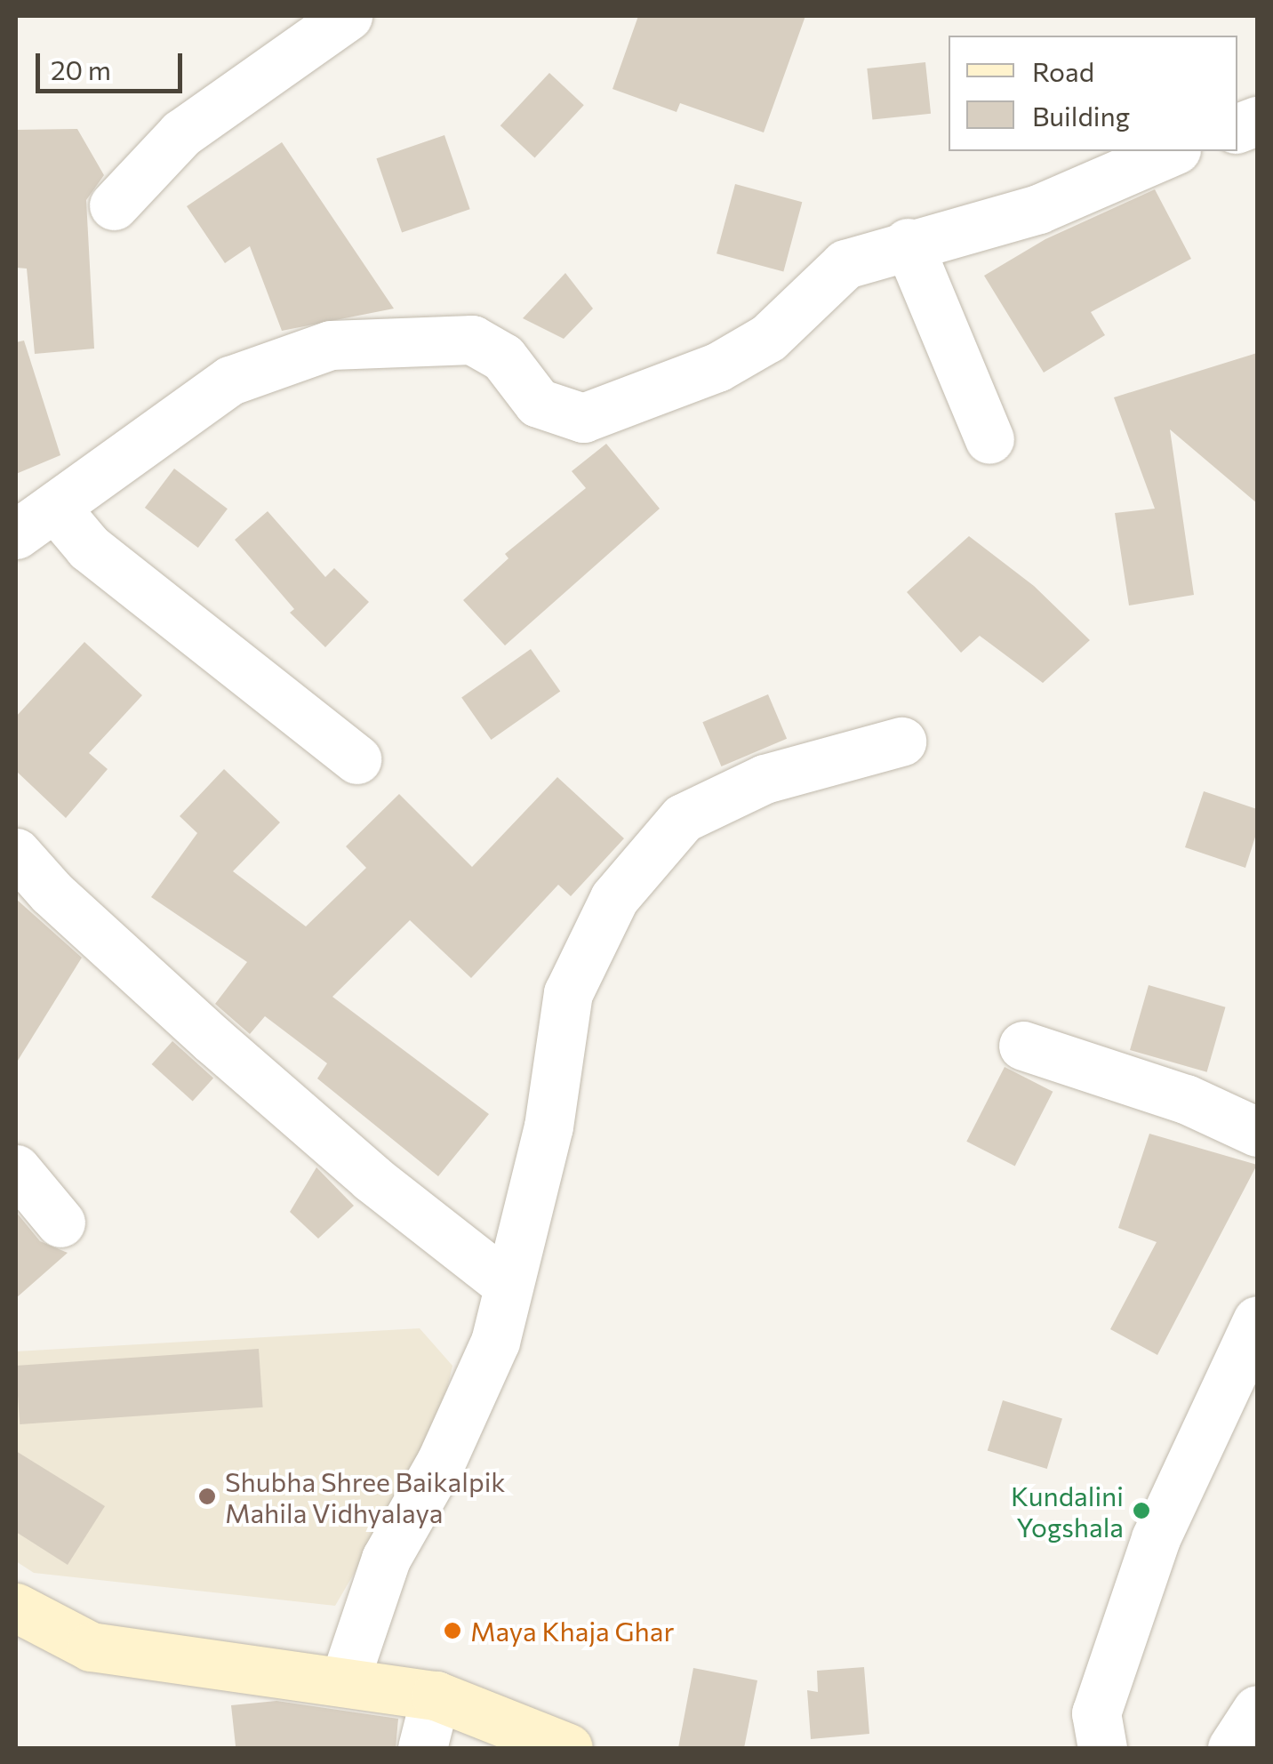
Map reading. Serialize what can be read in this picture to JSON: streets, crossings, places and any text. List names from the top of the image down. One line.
{"places":["Shubha Shree Baikalpik Mahila Vidhyalaya","Kundalini Yogshala","Maya Khaja Ghar"],"legend":["Road","Building"],"scale_bar":"20 m"}
